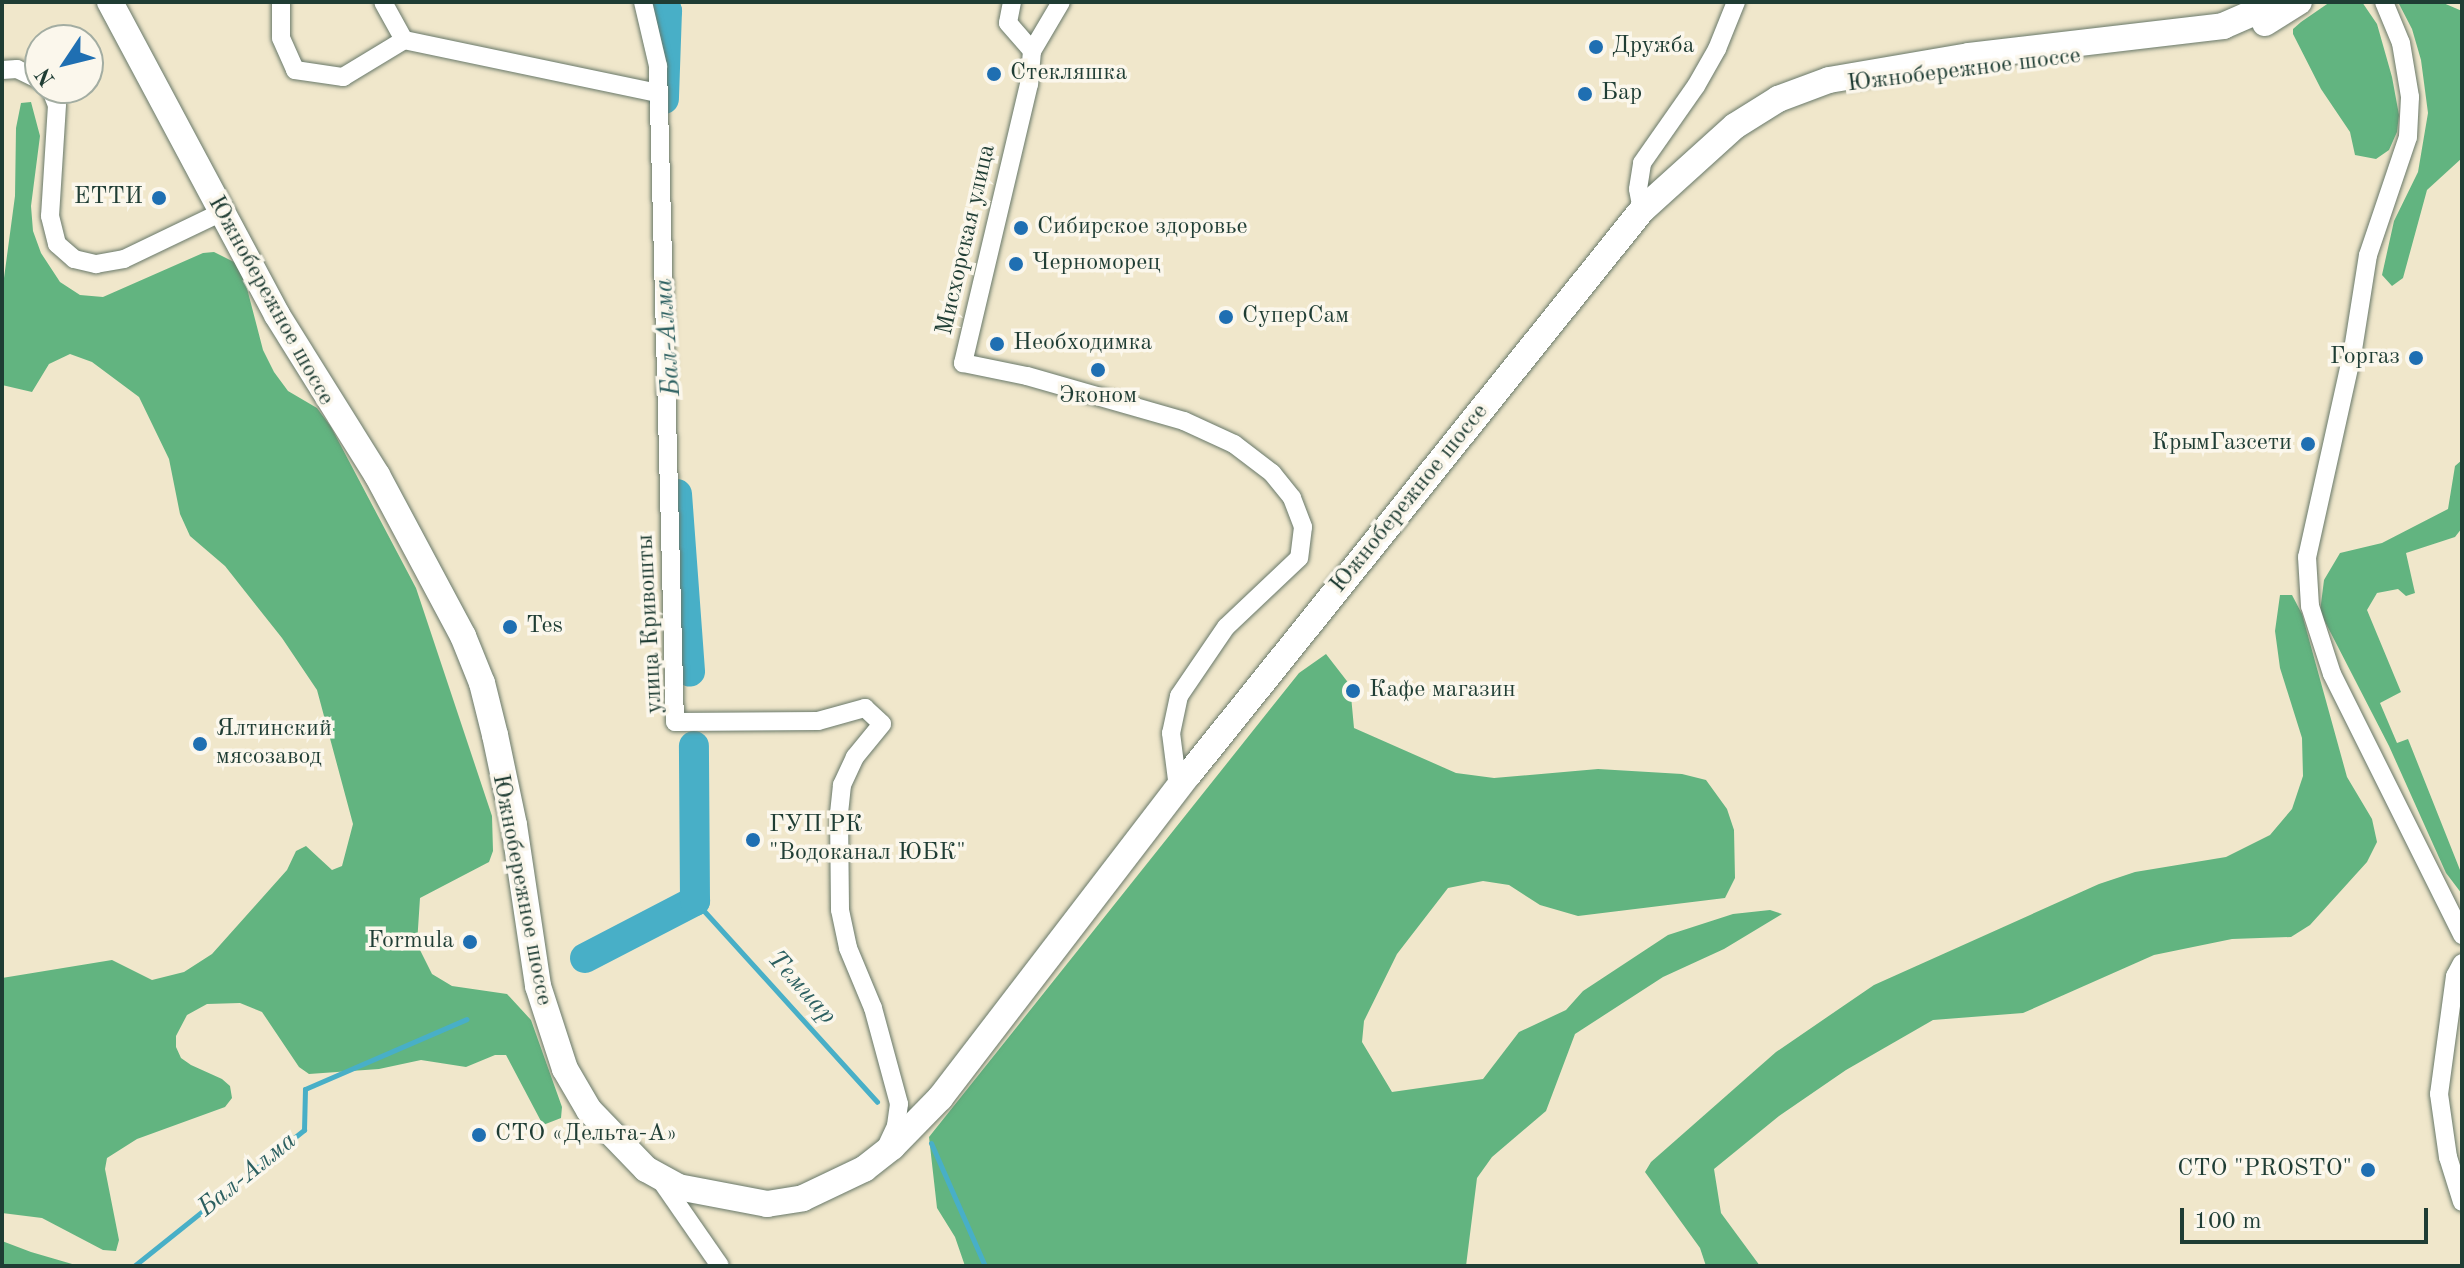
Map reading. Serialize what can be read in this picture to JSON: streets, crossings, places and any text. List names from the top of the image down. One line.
{"streets":{"highway":["Южнобережное шоссе"],"street":["Мисхорская улица","улица Кривошты"]},"crossings":[["Южнобережное шоссе","Мисхорская улица"],["Южнобережное шоссе","улица Кривошты"]],"water":["Бал-Алма","Темиар"],"places":["Дружба","Стекляшка","Бар","ЕТТИ","Сибирское здоровье","Черноморец","СуперСам","Необходимка","Горгаз","Эконом","КрымГазсети","Tes","Кафе магазин","Ялтинский мясозавод","ГУП РК \"Водоканал ЮБК\"","Formula","СТО «Дельта-А»","СТО \"PROSTO\""],"scale_bar":"100 m","north":"bottom left"}
